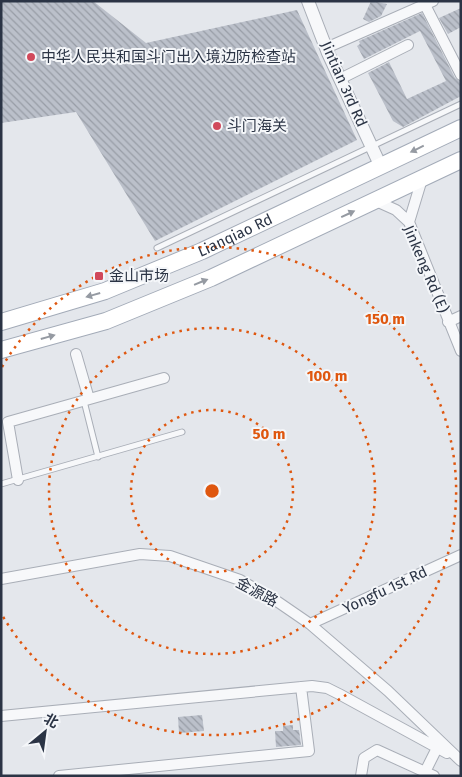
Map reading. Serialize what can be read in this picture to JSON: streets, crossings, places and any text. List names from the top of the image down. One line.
{"streets":{"main road":["Lianqiao Rd"],"street":["Jintian 3rd Rd","Jinkeng Rd (E)","Yongfu 1st Rd","金源路"]},"crossings":[["Jintian 3rd Rd","Lianqiao Rd"],["Lianqiao Rd","Jinkeng Rd (E)"],["Yongfu 1st Rd","金源路"]],"places":{"other":["中华人民共和国斗门出入境边防检查站","斗门海关"],"transit":["金山市场"]},"north":"top right","rings":["150 m","100 m","50 m"]}
